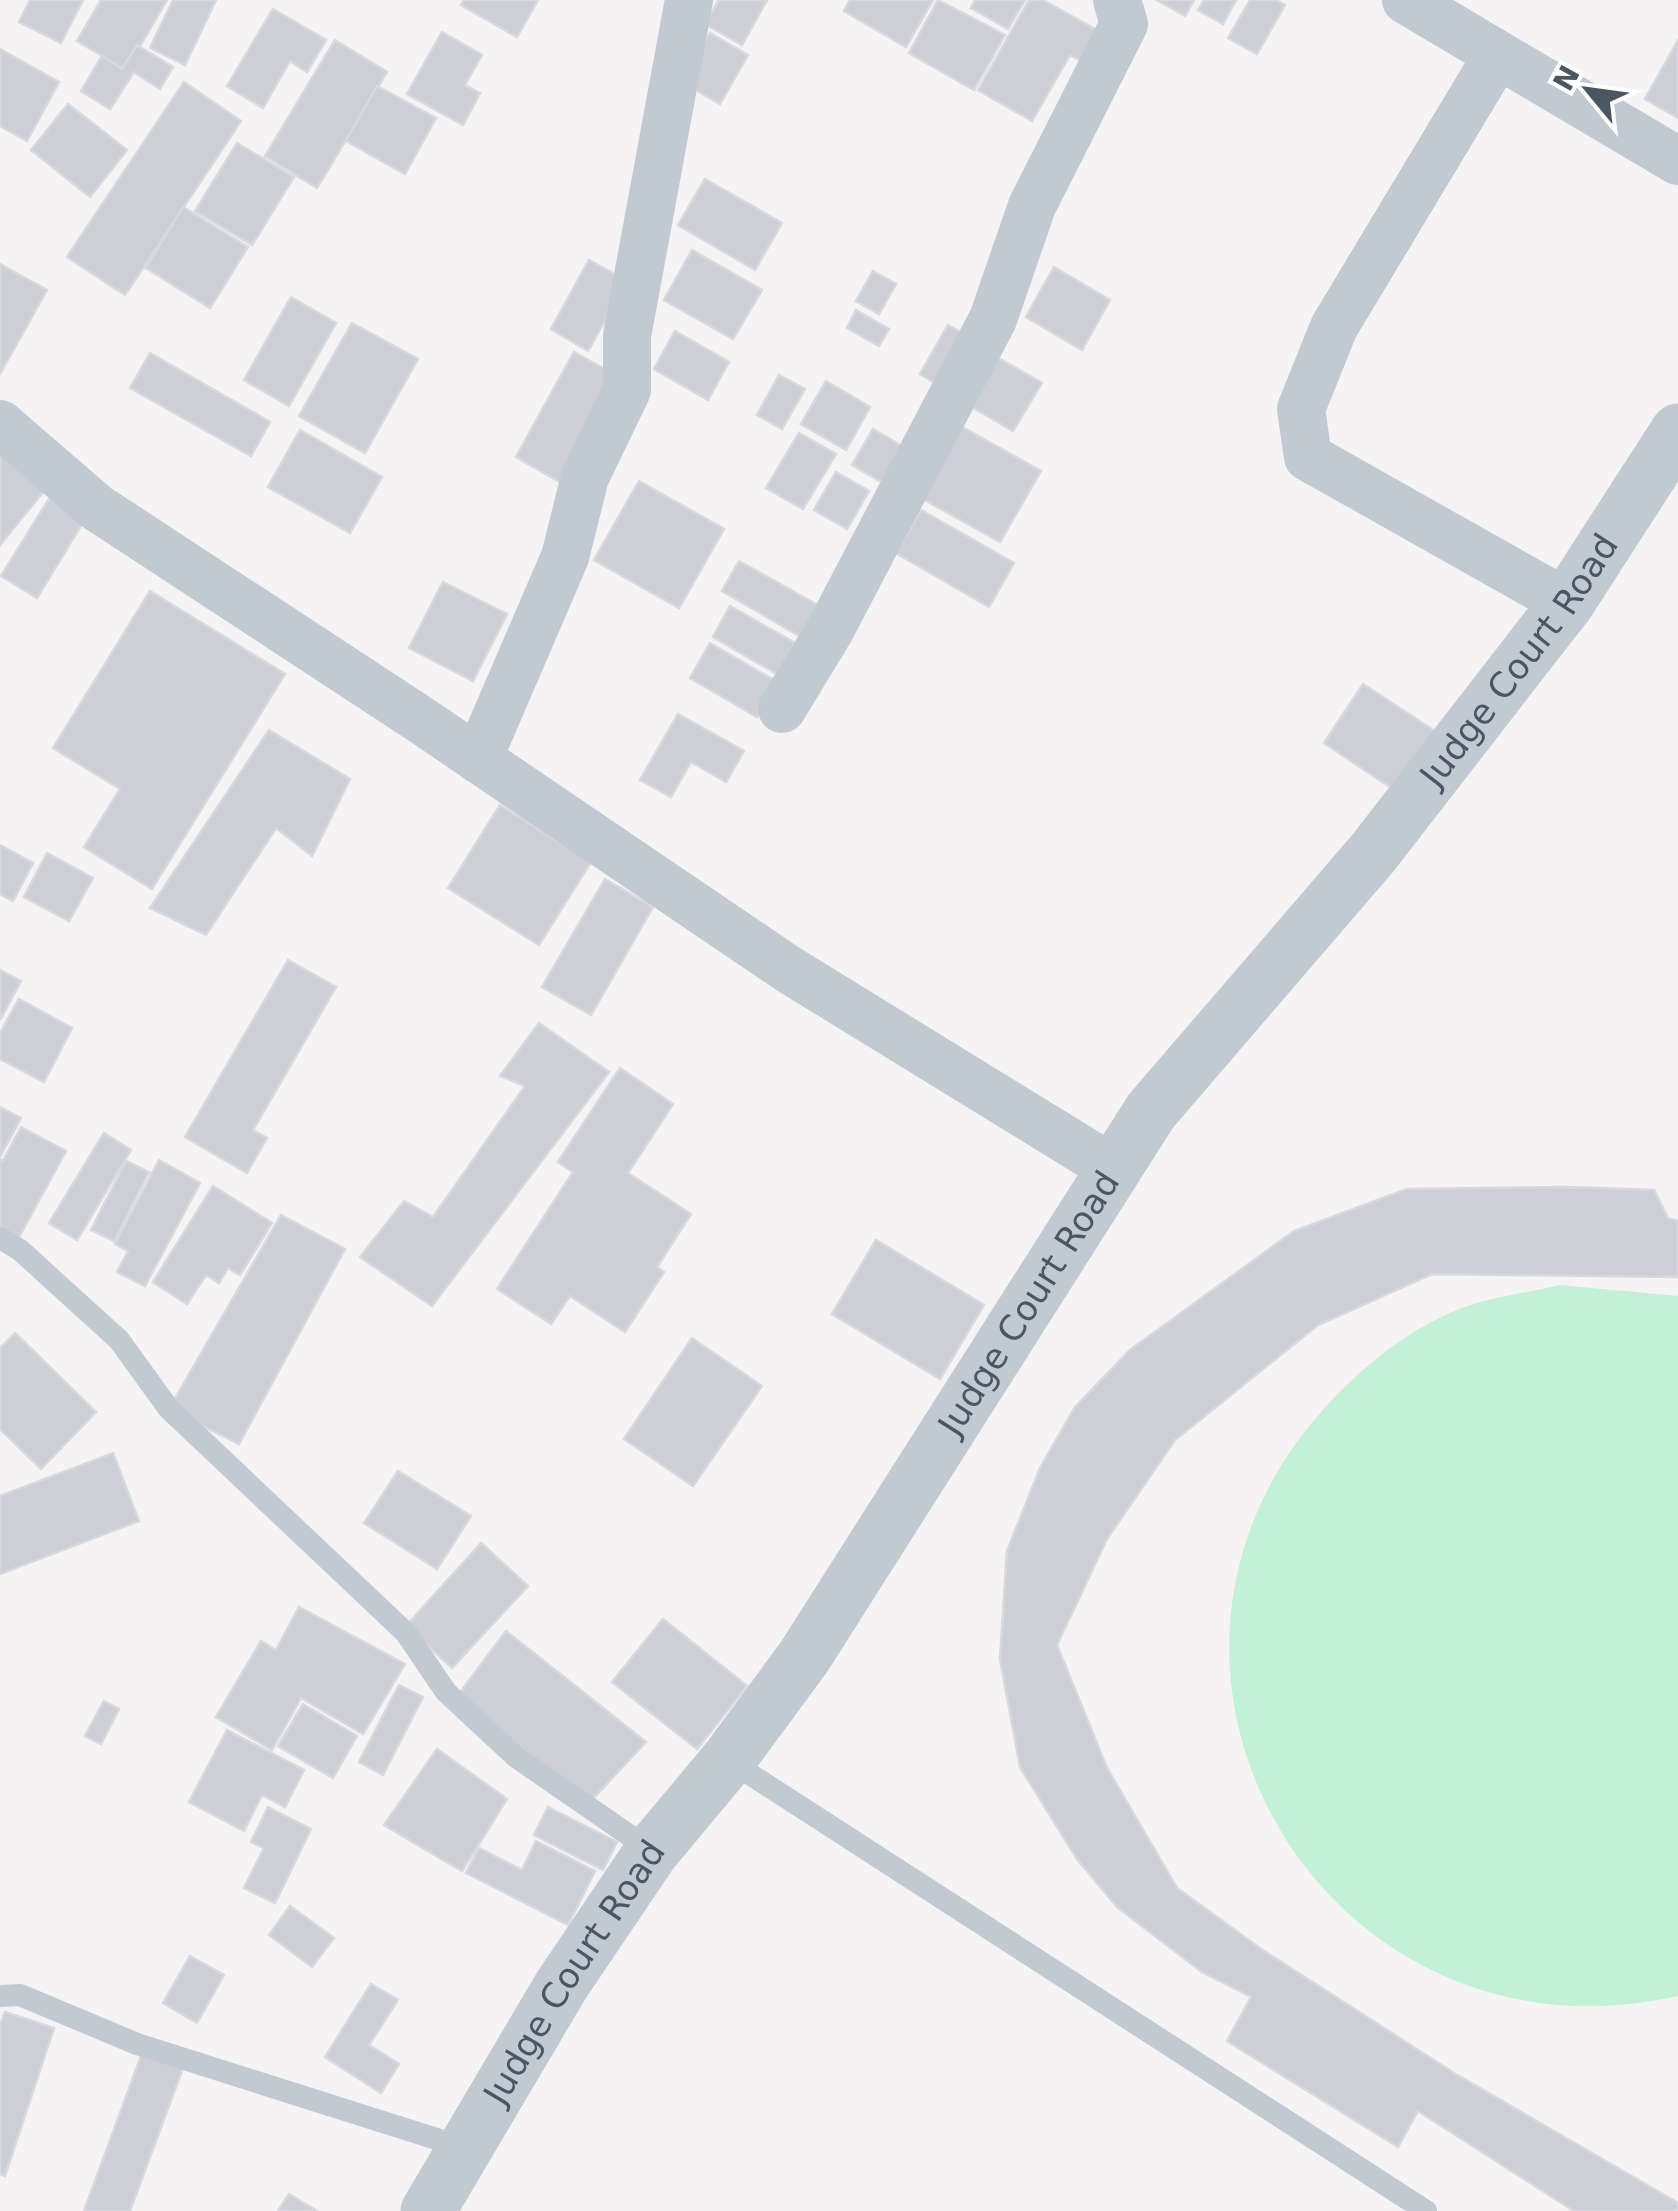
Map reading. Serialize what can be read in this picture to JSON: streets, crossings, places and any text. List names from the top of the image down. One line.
{"streets":{"street":["Judge Court Road"]},"north":"top left"}
